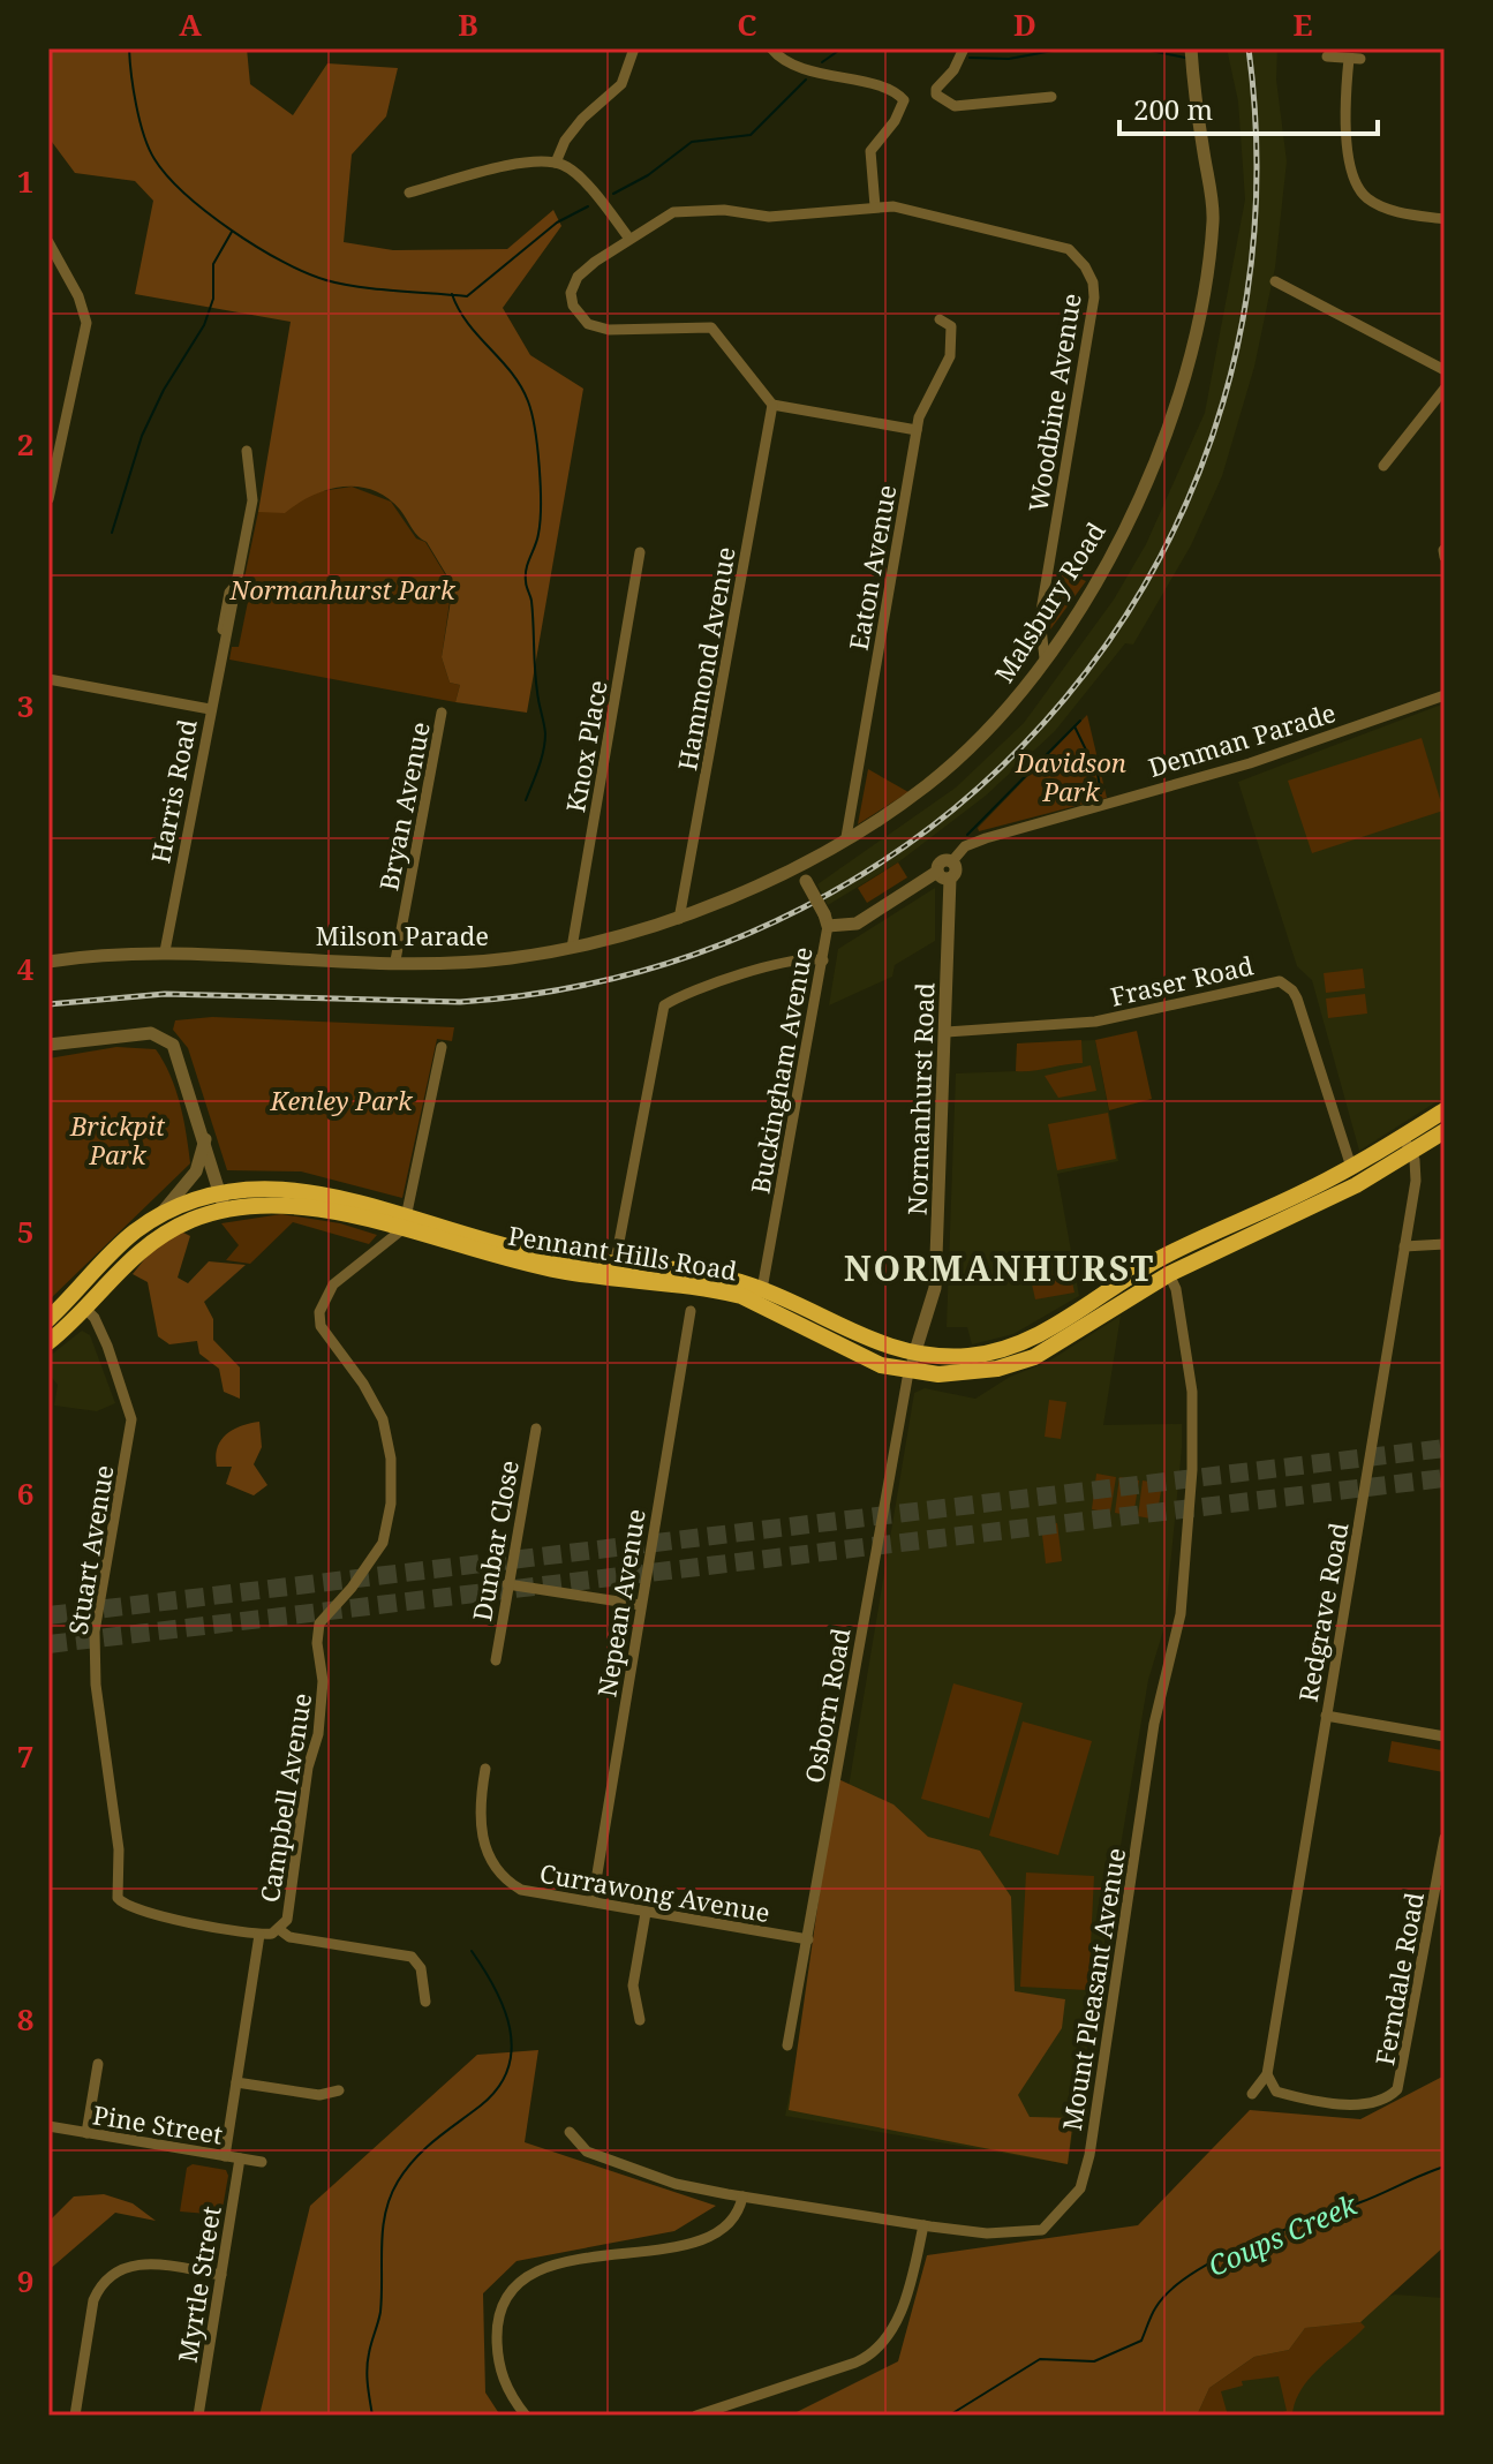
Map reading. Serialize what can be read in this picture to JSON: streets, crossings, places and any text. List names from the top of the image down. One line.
{"streets":{"highway":["Pennant Hills Road"],"street":["Woodbine Avenue","Eaton Avenue","Malsbury Road","Hammond Avenue","Denman Parade","Knox Place","Harris Road","Bryan Avenue","Milson Parade","Fraser Road","Buckingham Avenue","Normanhurst Road","Dunbar Close","Stuart Avenue","Nepean Avenue","Redgrave Road","Osborn Road","Campbell Avenue","Currawong Avenue","Ferndale Road","Mount Pleasant Avenue","Pine Street","Myrtle Street"]},"crossings":[["Woodbine Avenue","Malsbury Road"],["Woodbine Avenue","Hammond Avenue"],["Eaton Avenue","Malsbury Road"],["Malsbury Road","Milson Parade"],["Malsbury Road","Buckingham Avenue"],["Hammond Avenue","Milson Parade"],["Knox Place","Milson Parade"],["Harris Road","Milson Parade"],["Bryan Avenue","Milson Parade"],["Milson Parade","Buckingham Avenue"],["Fraser Road","Normanhurst Road"],["Fraser Road","Pennant Hills Road"],["Buckingham Avenue","Pennant Hills Road"],["Normanhurst Road","Pennant Hills Road"],["Normanhurst Road","Osborn Road"],["Pennant Hills Road","Stuart Avenue"],["Pennant Hills Road","Redgrave Road"],["Pennant Hills Road","Osborn Road"],["Pennant Hills Road","Campbell Avenue"],["Pennant Hills Road","Mount Pleasant Avenue"],["Stuart Avenue","Campbell Avenue"],["Nepean Avenue","Currawong Avenue"],["Redgrave Road","Ferndale Road"],["Osborn Road","Currawong Avenue"],["Pine Street","Myrtle Street"]],"districts":["NORMANHURST"],"water":["Coups Creek"],"parks":["Normanhurst Park","Davidson Park","Kenley Park","Brickpit Park"],"scale_bar":"200 m","grid":{"columns":["A","B","C","D","E"],"rows":["1","2","3","4","5","6","7","8","9"]}}
